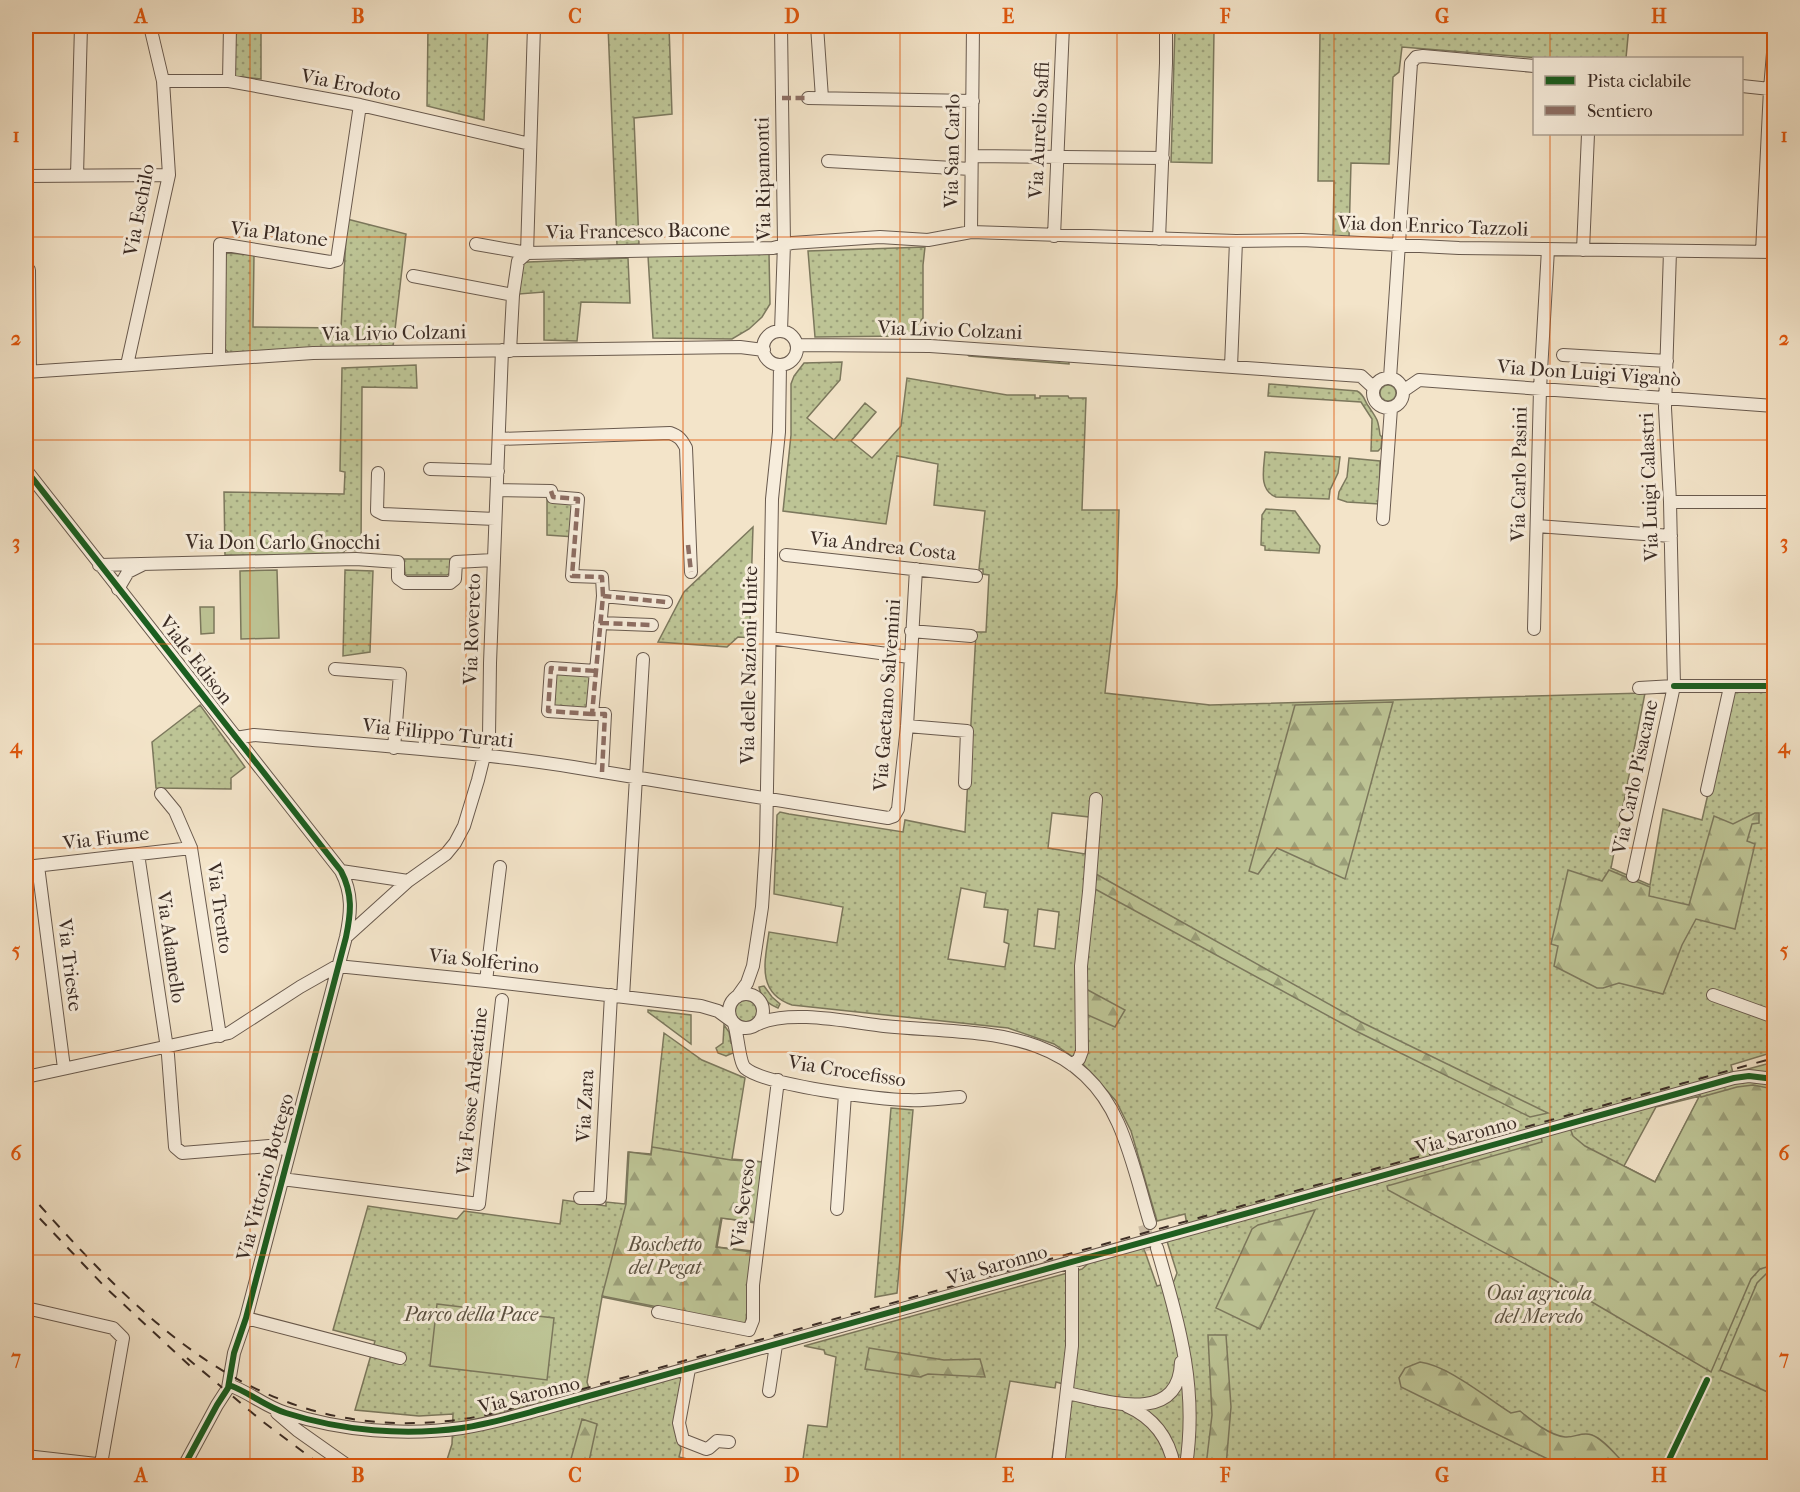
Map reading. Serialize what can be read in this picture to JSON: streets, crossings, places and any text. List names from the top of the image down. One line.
{"streets":{"street":["Via Erodoto","Via Aurelio Saffi","Via San Carlo","Via Ripamonti","Via Eschilo","Via don Enrico Tazzoli","Via Francesco Bacone","Via Platone","Via Livio Colzani","Via Don Luigi Viganò","Via Carlo Pasini","Via Luigi Calastri","Via Don Carlo Gnocchi","Via Andrea Costa","Via Rovereto","Viale Edison","Via delle Nazioni Unite","Via Gaetano Salvemini","Via Filippo Turati","Via Carlo Pisacane","Via Fiume","Via Trento","Via Adamello","Via Solferino","Via Trieste","Via Crocefisso","Via Fosse Ardeatine","Via Zara","Via Saronno","Via Vittorio Bottego","Via Seveso"]},"crossings":[["Via Erodoto","Via Eschilo"],["Via Erodoto","Via Platone"],["Via Aurelio Saffi","Via don Enrico Tazzoli"],["Via San Carlo","Via don Enrico Tazzoli"],["Via San Carlo","Via Francesco Bacone"],["Via Ripamonti","Via Francesco Bacone"],["Via Ripamonti","Via Livio Colzani"],["Via Ripamonti","Via delle Nazioni Unite"],["Via Eschilo","Via Livio Colzani"],["Via don Enrico Tazzoli","Via Carlo Pasini"],["Via don Enrico Tazzoli","Via Luigi Calastri"],["Via Francesco Bacone","Via Rovereto"],["Via Platone","Via Livio Colzani"],["Via Livio Colzani","Via Rovereto"],["Via Livio Colzani","Via delle Nazioni Unite"],["Via Don Luigi Viganò","Via Carlo Pasini"],["Via Don Luigi Viganò","Via Luigi Calastri"],["Via Luigi Calastri","Via Carlo Pisacane"],["Via Don Carlo Gnocchi","Via Rovereto"],["Via Don Carlo Gnocchi","Viale Edison"],["Via Andrea Costa","Via Gaetano Salvemini"],["Via Rovereto","Via Filippo Turati"],["Viale Edison","Via Filippo Turati"],["Via delle Nazioni Unite","Via Filippo Turati"],["Via Gaetano Salvemini","Via Filippo Turati"],["Via Fiume","Via Trento"],["Via Fiume","Via Adamello"],["Via Fiume","Via Trieste"],["Via Adamello","Via Vittorio Bottego"],["Via Solferino","Via Zara"],["Via Solferino","Via Vittorio Bottego"],["Via Crocefisso","Via Seveso"],["Via Fosse Ardeatine","Via Vittorio Bottego"],["Via Saronno","Via Vittorio Bottego"]],"parks":["Boschetto del Pegat","Oasi agricola del Meredo","Parco della Pace"],"legend":["Pista ciclabile","Sentiero"],"grid":{"columns":["A","B","C","D","E","F","G","H"],"rows":["1","2","3","4","5","6","7"]}}
